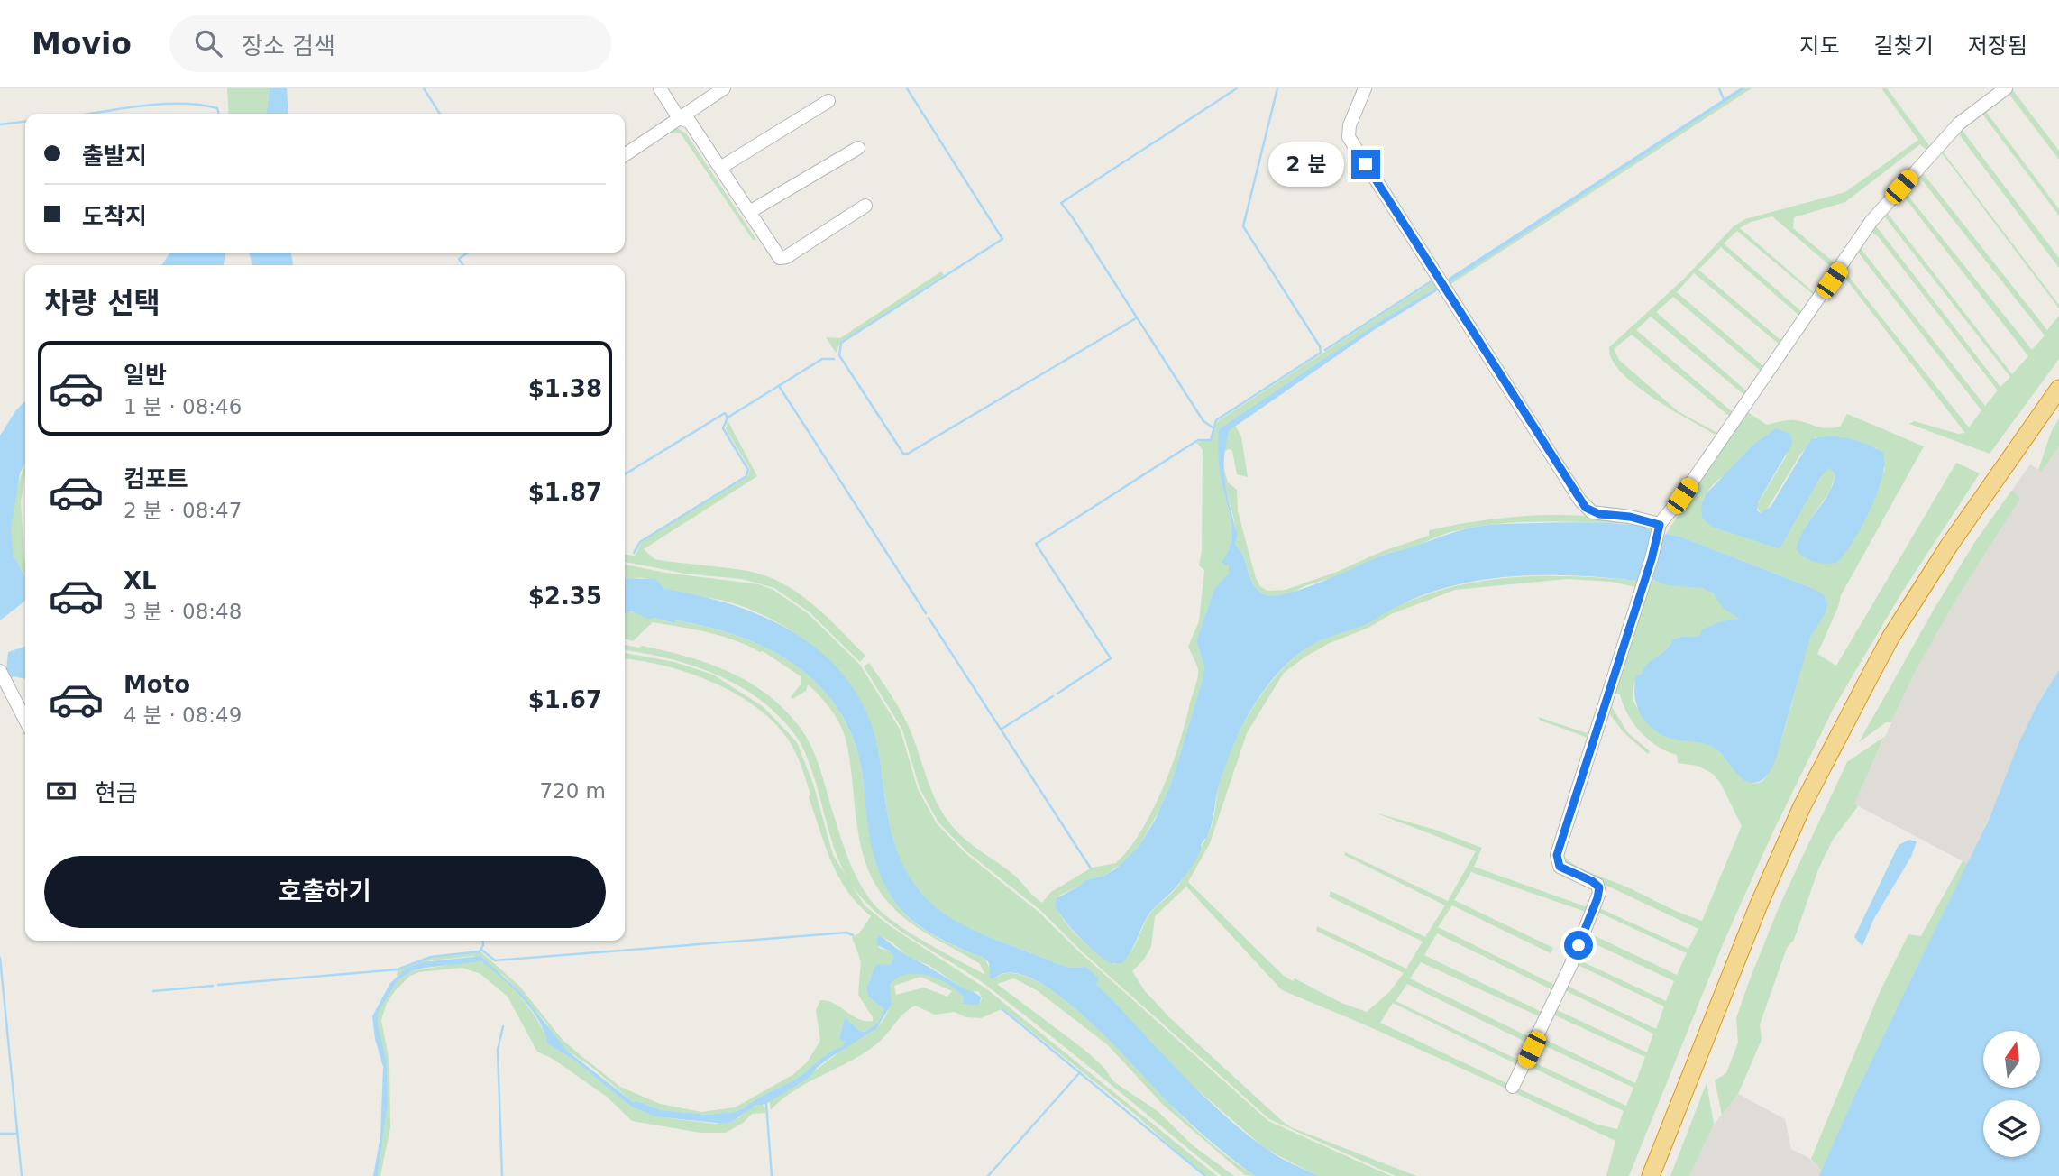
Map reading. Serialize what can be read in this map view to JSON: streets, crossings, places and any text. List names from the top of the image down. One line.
{"north":"top","page":{"header":"Movio","search":"장소 검색","nav":["지도","길찾기","저장됨"],"banner":["출발지","도착지"],"bubble":"2 분","heading":"차량 선택","list":[{"name":"일반","note":"1 분 · 08:46","value":"$1.38"},{"name":"컴포트","note":"2 분 · 08:47","value":"$1.87"},{"name":"XL","note":"3 분 · 08:48","value":"$2.35"},{"name":"Moto","note":"4 분 · 08:49","value":"$1.67"}],"pay":["현금","720 m"],"buttons":"호출하기"}}
